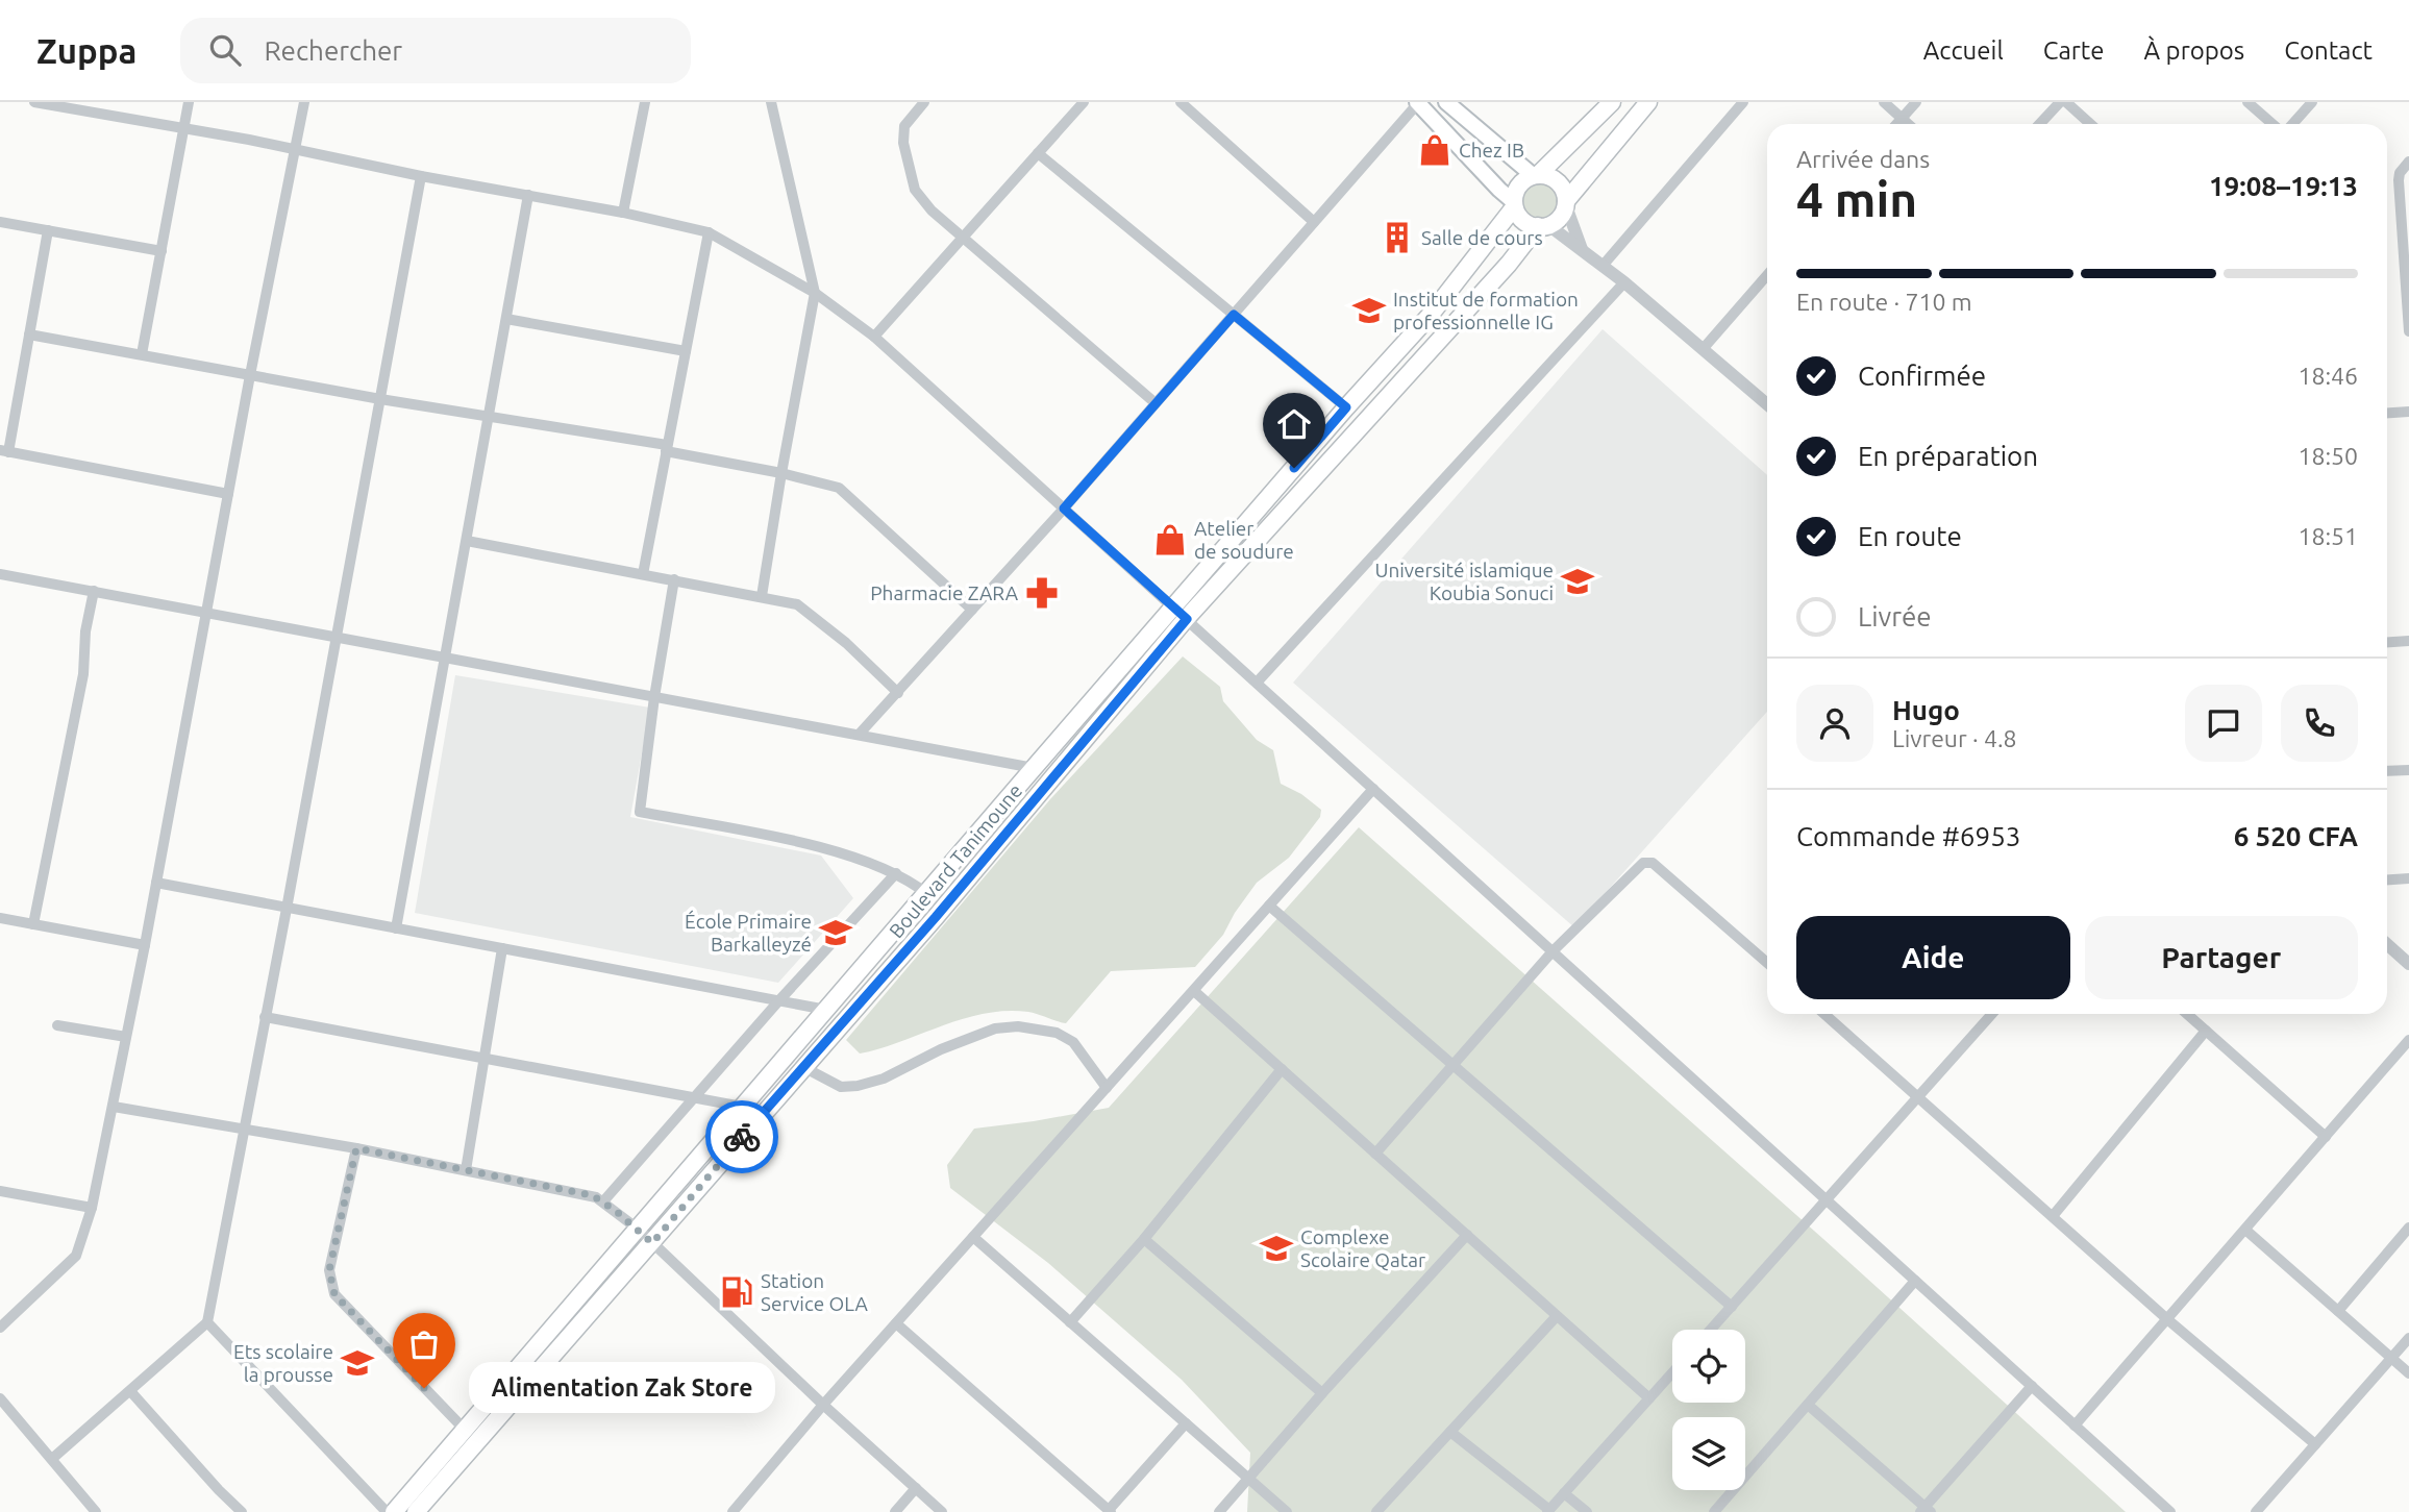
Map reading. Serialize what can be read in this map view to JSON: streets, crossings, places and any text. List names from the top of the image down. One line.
{"streets":{"main road":["Boulevard Tanimoune"]},"places":{"shop":["Chez IB","Atelier de soudure"],"building":["Salle de cours"],"school or university":["Institut de formation professionnelle IG","Université islamique Koubia Sonuci","École Primaire Barkalleyzé","Complexe Scolaire Qatar","Ets scolaire la prousse"],"pharmacy":["Pharmacie ZARA"],"fuel station":["Station Service OLA"],"other":["Alimentation Zak Store"]},"page":{"header":"Zuppa","search":"Rechercher","nav":["Accueil","Carte","À propos","Contact"],"heading":["4 min","Arrivée dans","19:08–19:13"],"panel":["Hugo","Livreur · 4.8","Commande #6953","6 520 CFA"],"bar":"En route · 710 m","list":[["Confirmée","18:46"],["En préparation","18:50"],["En route","18:51"],"Livrée"],"buttons":["Aide","Partager"],"bubble":"Alimentation Zak Store"}}
